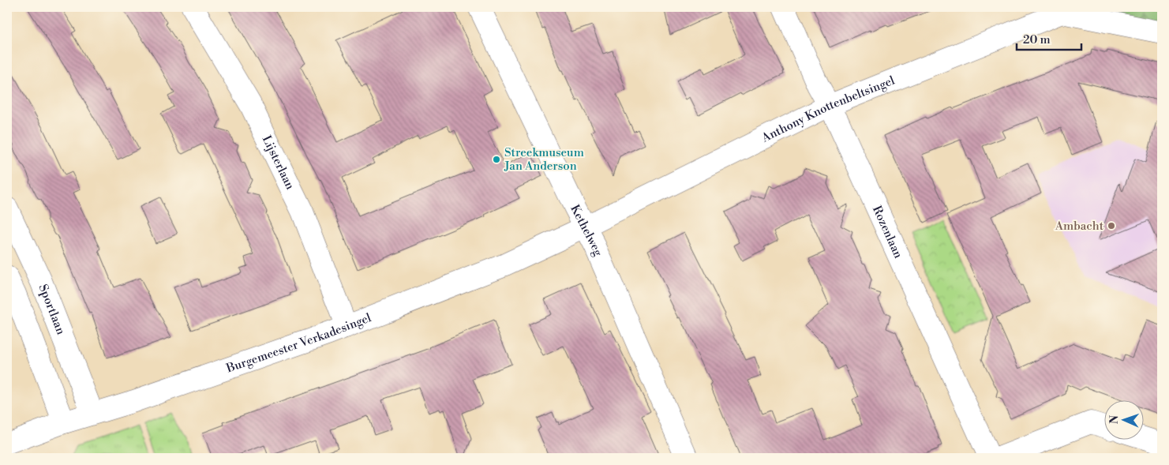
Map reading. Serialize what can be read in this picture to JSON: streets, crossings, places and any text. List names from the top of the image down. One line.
{"streets":{"street":["Anthony Knottenbeltsingel","Lijsterlaan","Kethelweg","Rozenlaan","Sportlaan","Burgemeester Verkadesingel"]},"crossings":[["Anthony Knottenbeltsingel","Kethelweg"],["Anthony Knottenbeltsingel","Rozenlaan"],["Anthony Knottenbeltsingel","Burgemeester Verkadesingel"],["Lijsterlaan","Burgemeester Verkadesingel"],["Kethelweg","Burgemeester Verkadesingel"],["Sportlaan","Burgemeester Verkadesingel"]],"places":["Streekmuseum Jan Anderson","Ambacht"],"scale_bar":"20 m","north":"left"}
